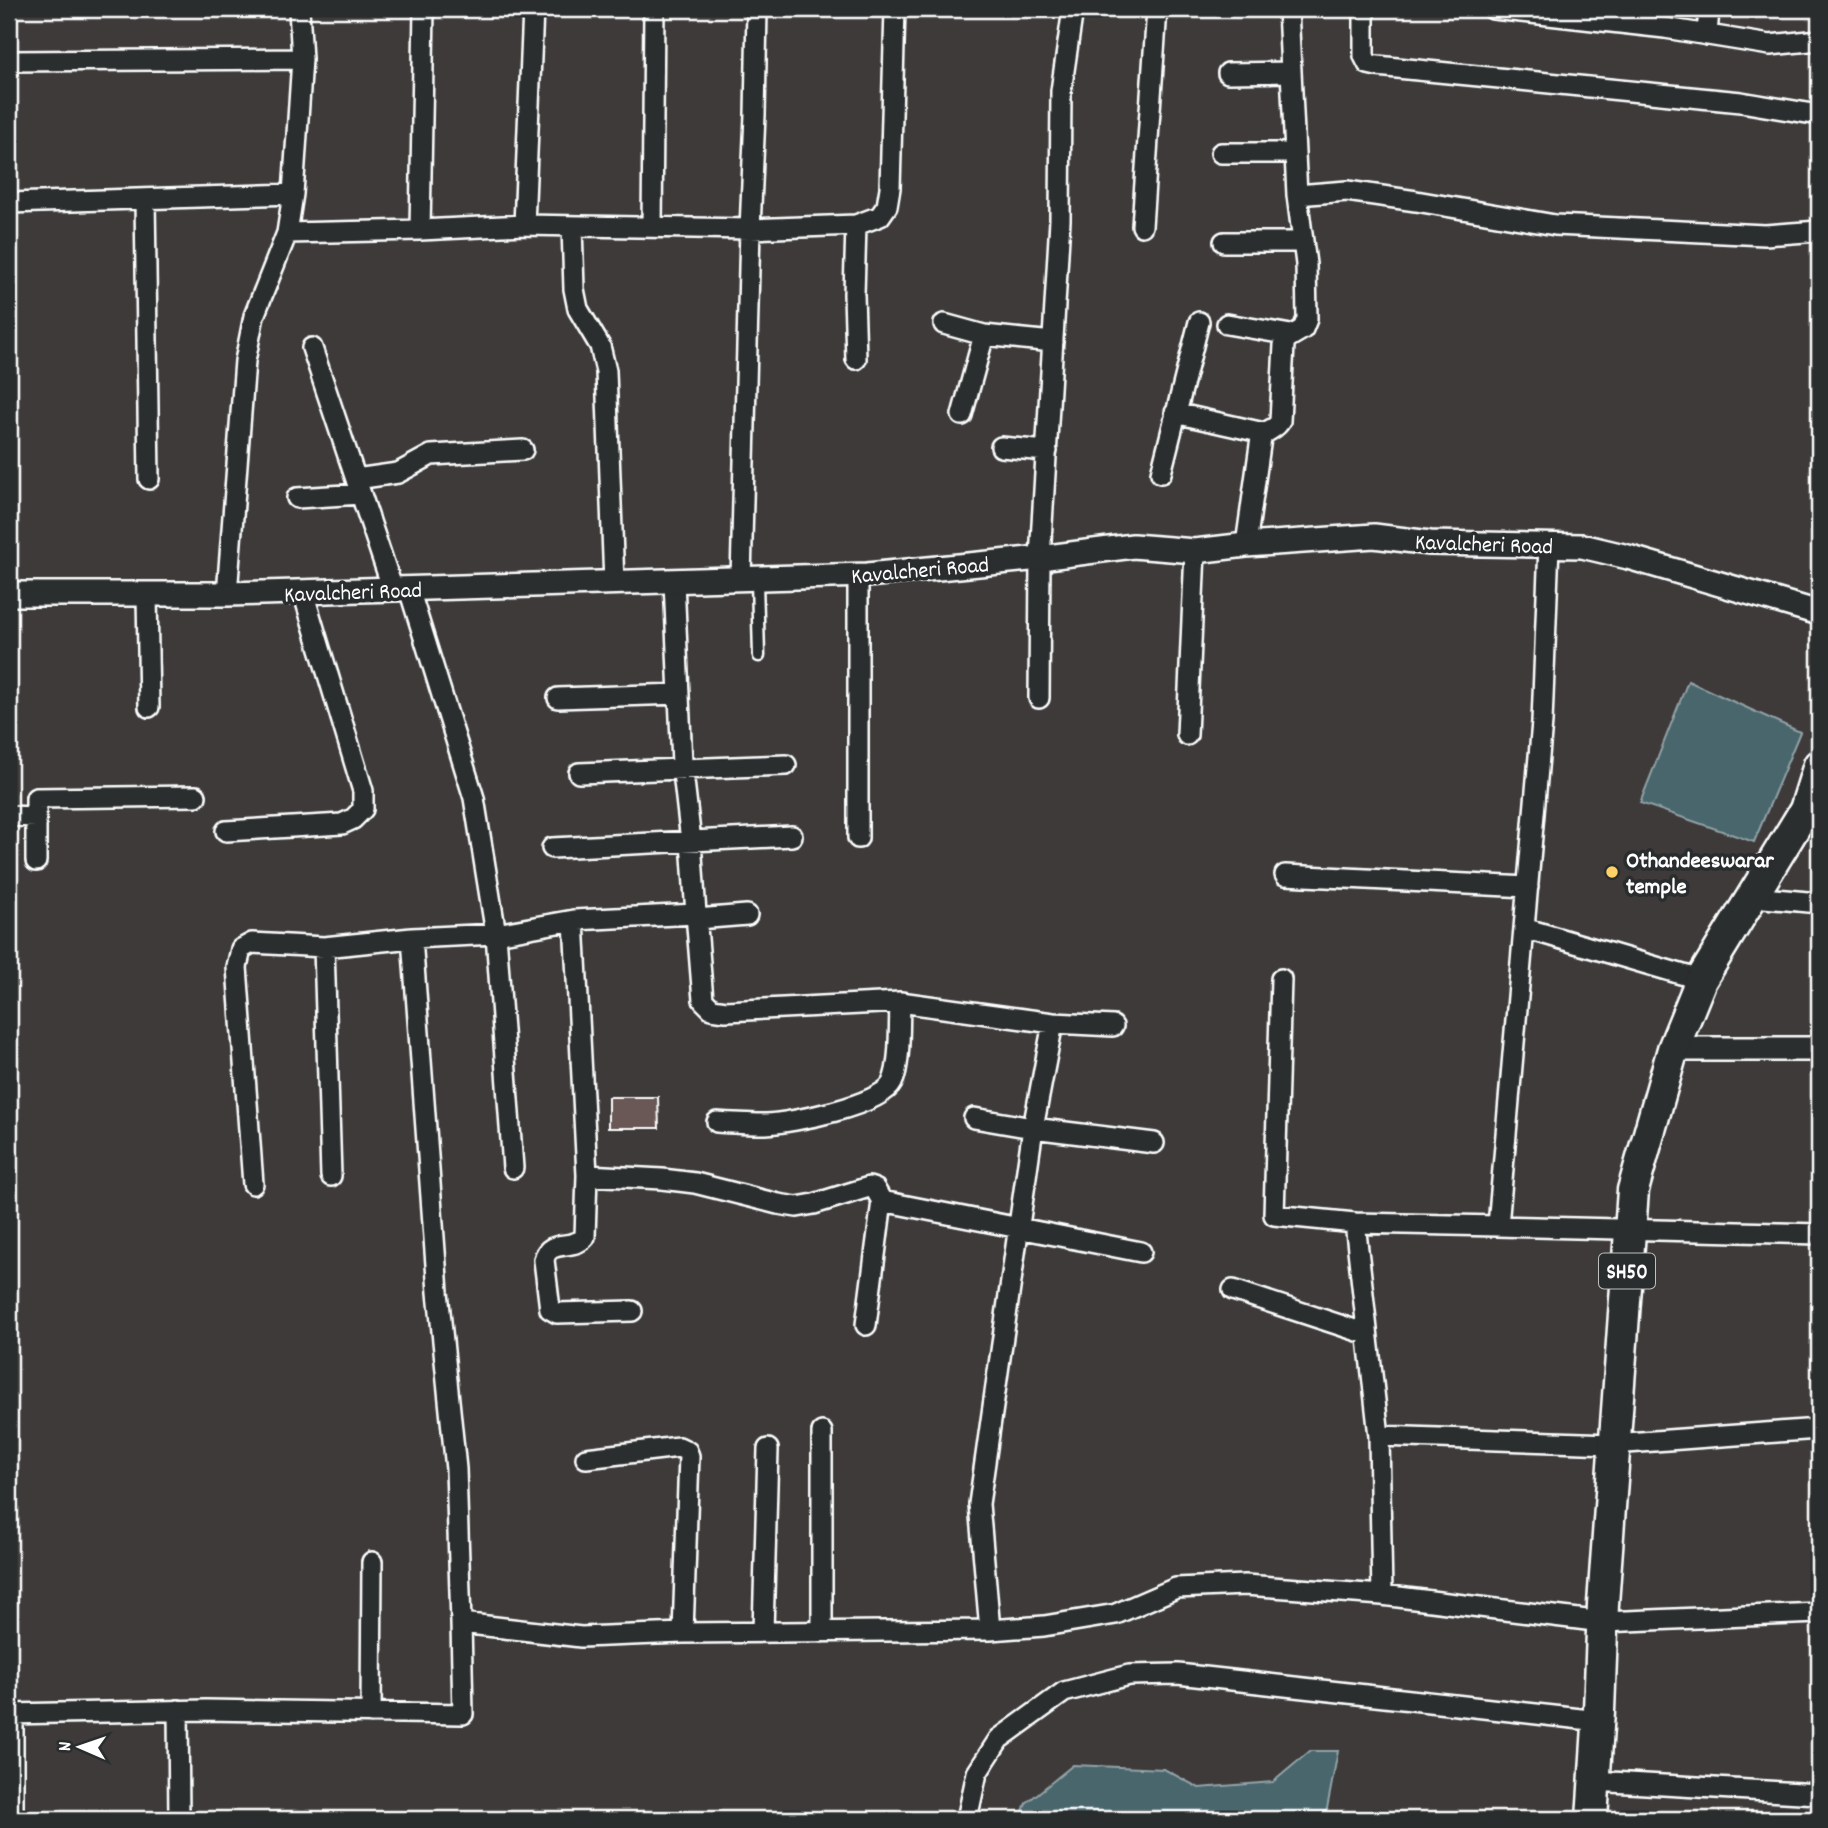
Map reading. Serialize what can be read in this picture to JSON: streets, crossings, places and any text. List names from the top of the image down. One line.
{"streets":{"main road":["SH50"],"street":["Kavalcheri Road"]},"places":["Othandeeswarar temple"],"north":"left"}
